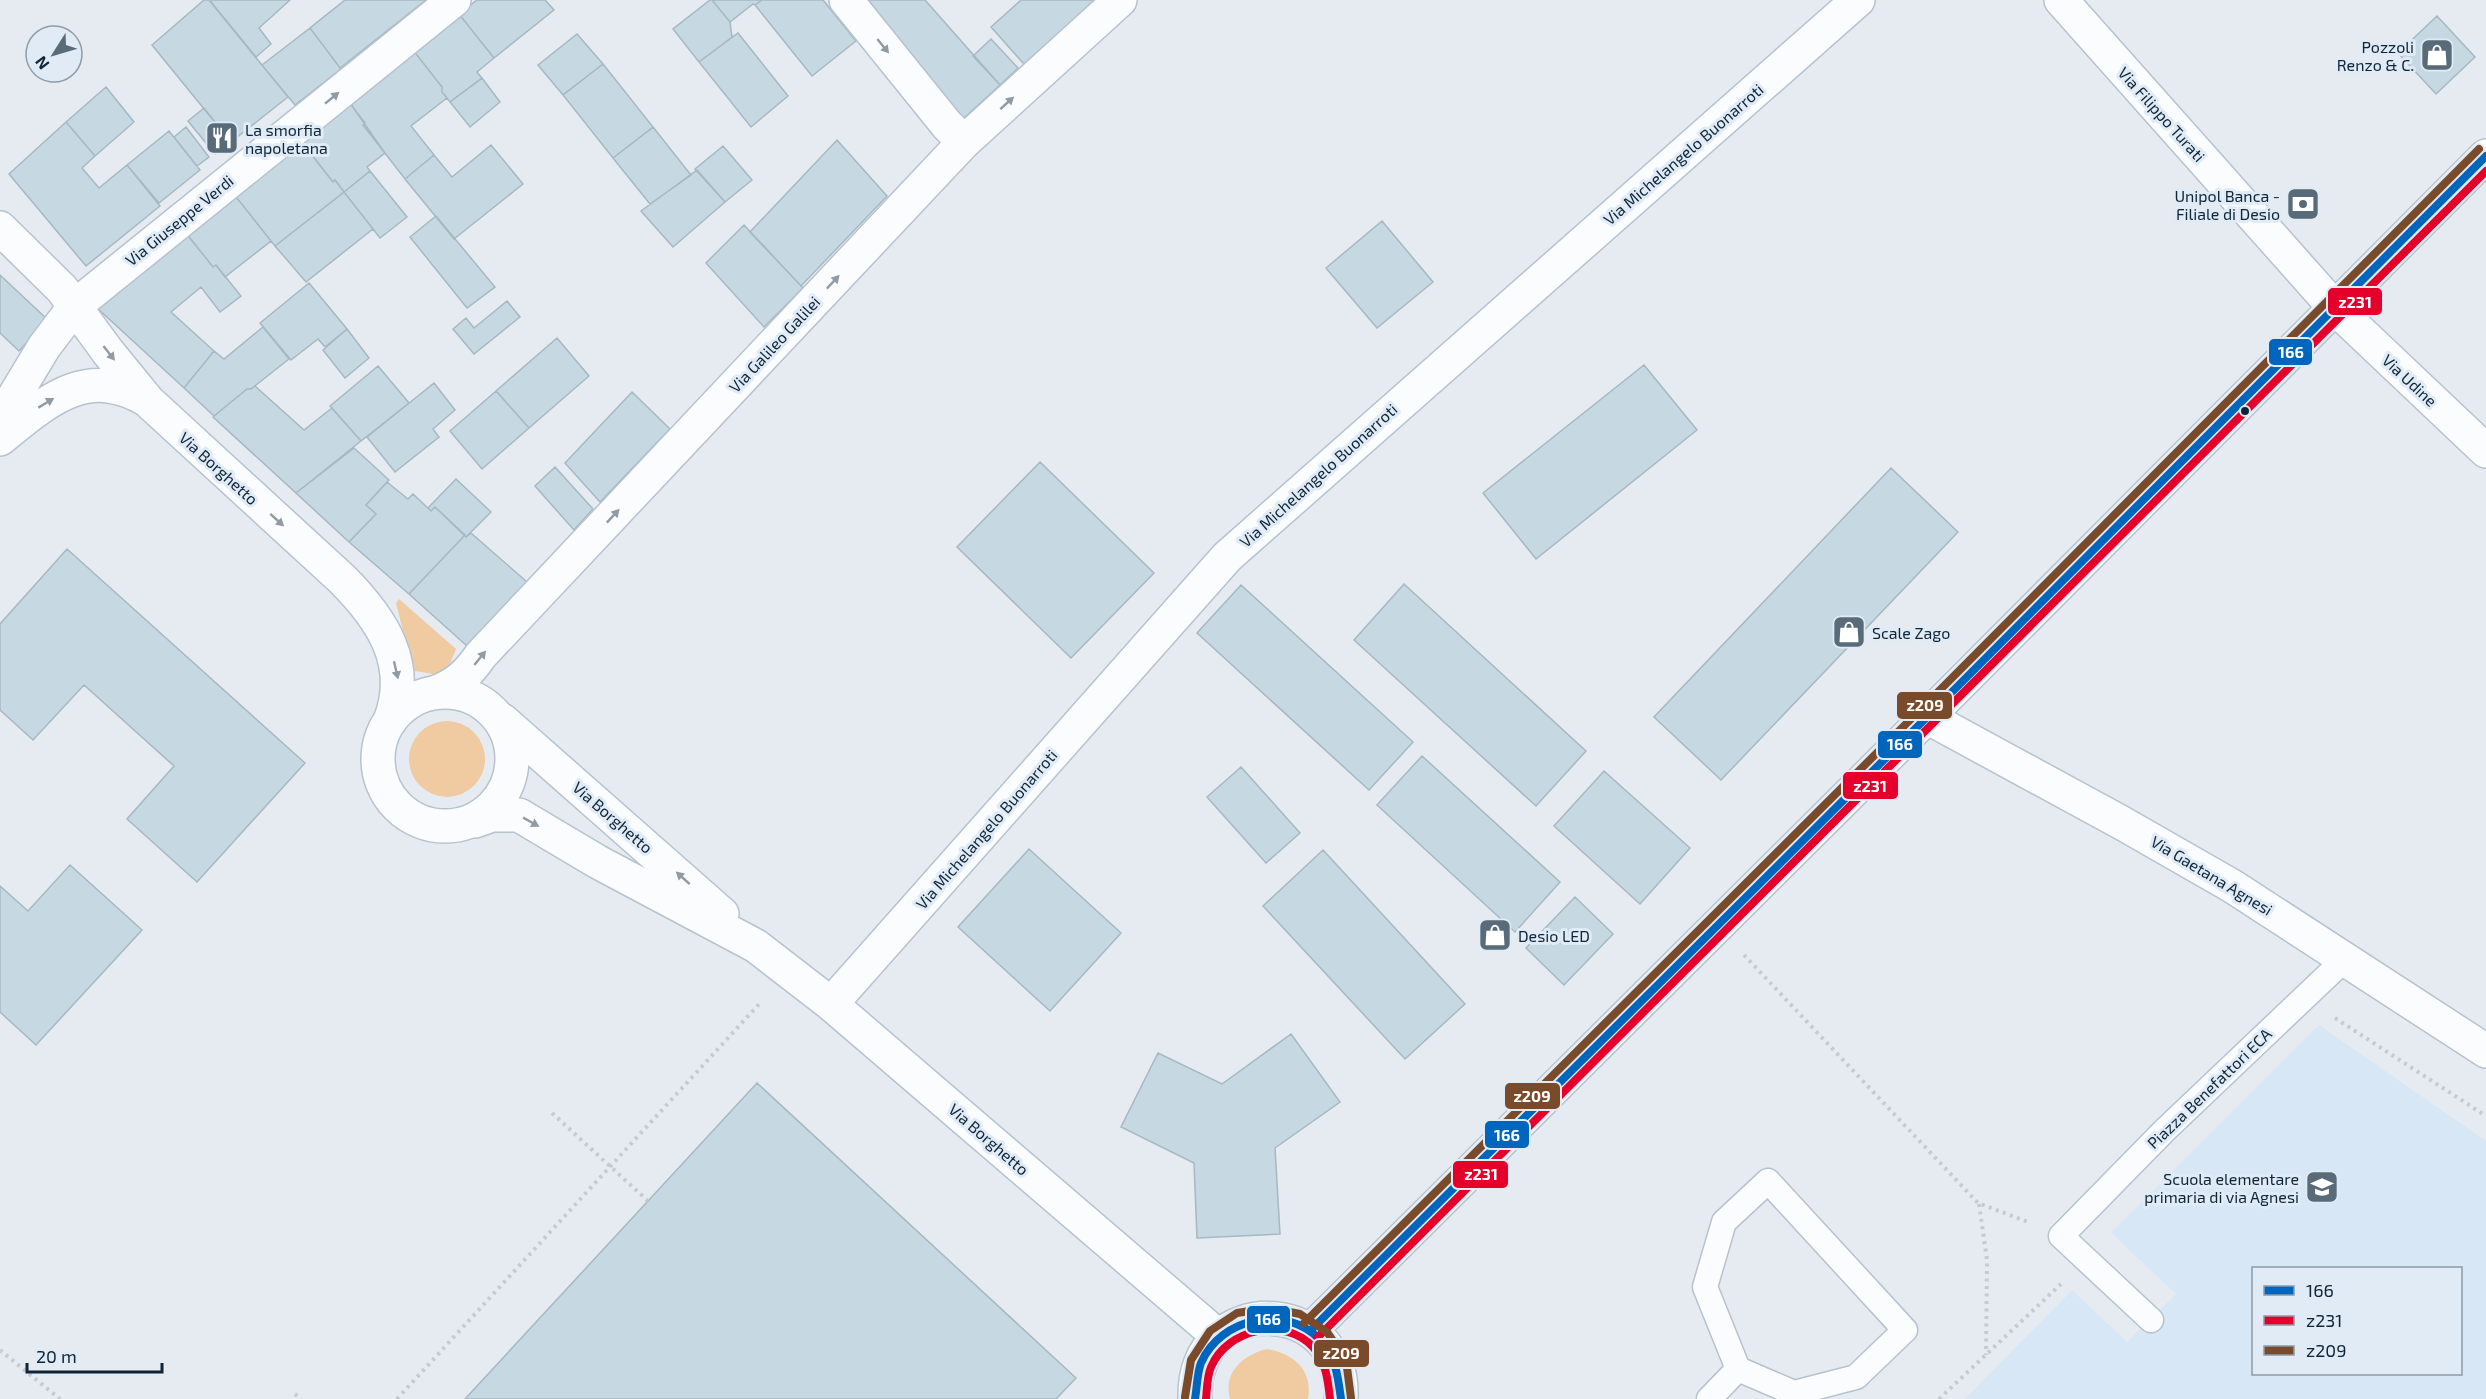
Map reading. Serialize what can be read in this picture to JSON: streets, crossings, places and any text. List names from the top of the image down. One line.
{"streets":{"street":["Via Filippo Turati","Via Michelangelo Buonarroti","Via Giuseppe Verdi","Via Galileo Galilei","Via Udine","Via Borghetto","Via Gaetana Agnesi"],"lane":["Piazza Benefattori ECA"]},"crossings":[["Via Filippo Turati","Via Udine"],["Via Michelangelo Buonarroti","Via Borghetto"],["Via Giuseppe Verdi","Via Borghetto"],["Via Galileo Galilei","Via Borghetto"],["Via Gaetana Agnesi","Piazza Benefattori ECA"]],"one_way":["Via Giuseppe Verdi","Via Galileo Galilei"],"places":{"shop":["Pozzoli Renzo & C.","Scale Zago","Desio LED"],"restaurant":["La smorfia napoletana"],"bank":["Unipol Banca - Filiale di Desio"],"school or university":["Scuola elementare primaria di via Agnesi"]},"lines":["transit line z209","transit line 166","transit line z231"],"legend":["166","z231","z209"],"scale_bar":"20 m","north":"bottom left"}
